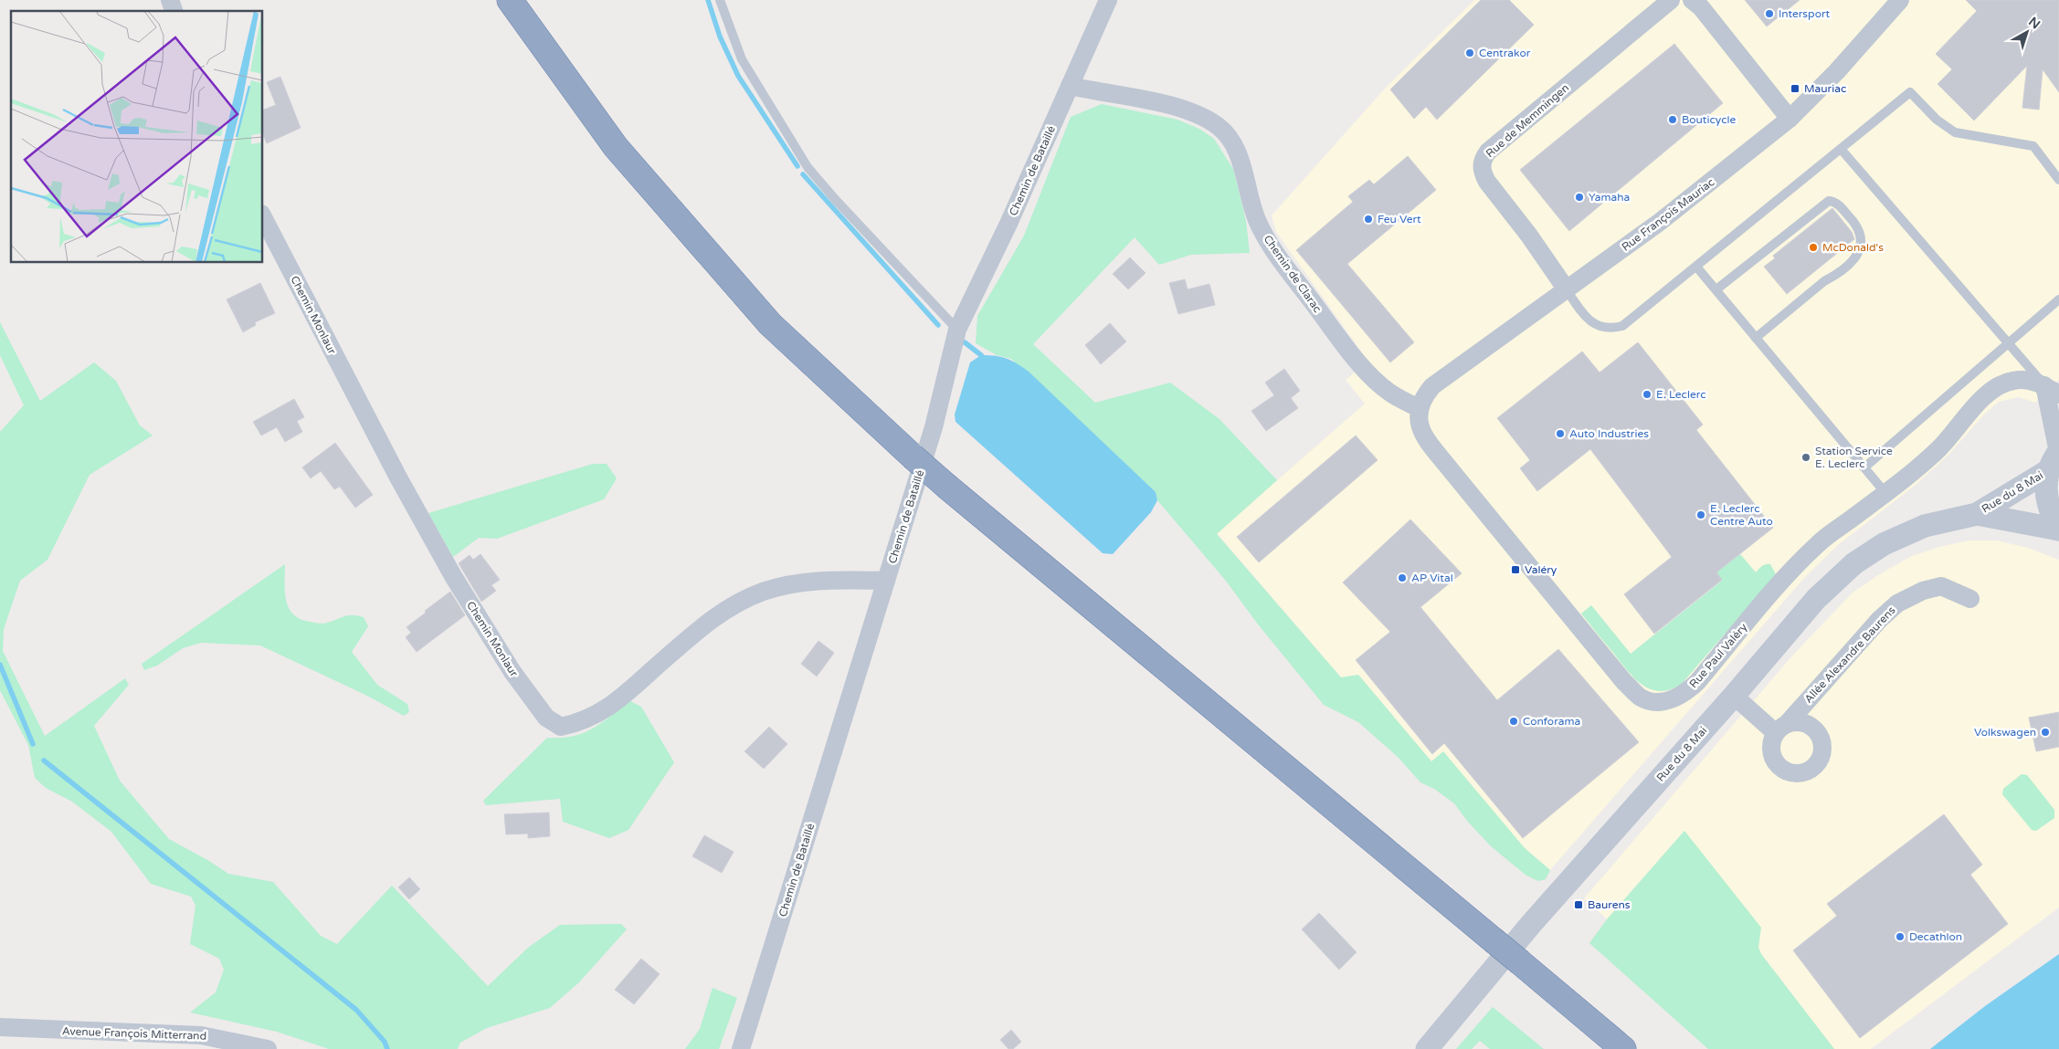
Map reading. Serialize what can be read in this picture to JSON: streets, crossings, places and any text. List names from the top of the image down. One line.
{"streets":{"street":["Rue de Memmingen","Chemin de Bataillé","Rue François Mauriac","Chemin de Clarac","Chemin Monlaur","Rue du 8 Mai","Allée Alexandre Baurens","Rue Paul Valéry","Avenue François Mitterrand"]},"crossings":[["Rue de Memmingen","Rue François Mauriac"],["Chemin de Bataillé","Chemin de Clarac"],["Chemin de Bataillé","Chemin Monlaur"],["Rue François Mauriac","Chemin de Clarac"],["Rue François Mauriac","Rue Paul Valéry"],["Chemin de Clarac","Rue Paul Valéry"],["Rue du 8 Mai","Allée Alexandre Baurens"]],"places":{"other":["Intersport","Centrakor","Bouticycle","Yamaha","Feu Vert","McDonald's","E. Leclerc","Auto Industries","Station Service E. Leclerc","E. Leclerc Centre Auto","AP Vital","Conforama","Volkswagen","Decathlon"],"transit":["Mauriac","Valéry","Baurens"]},"north":"top right"}
